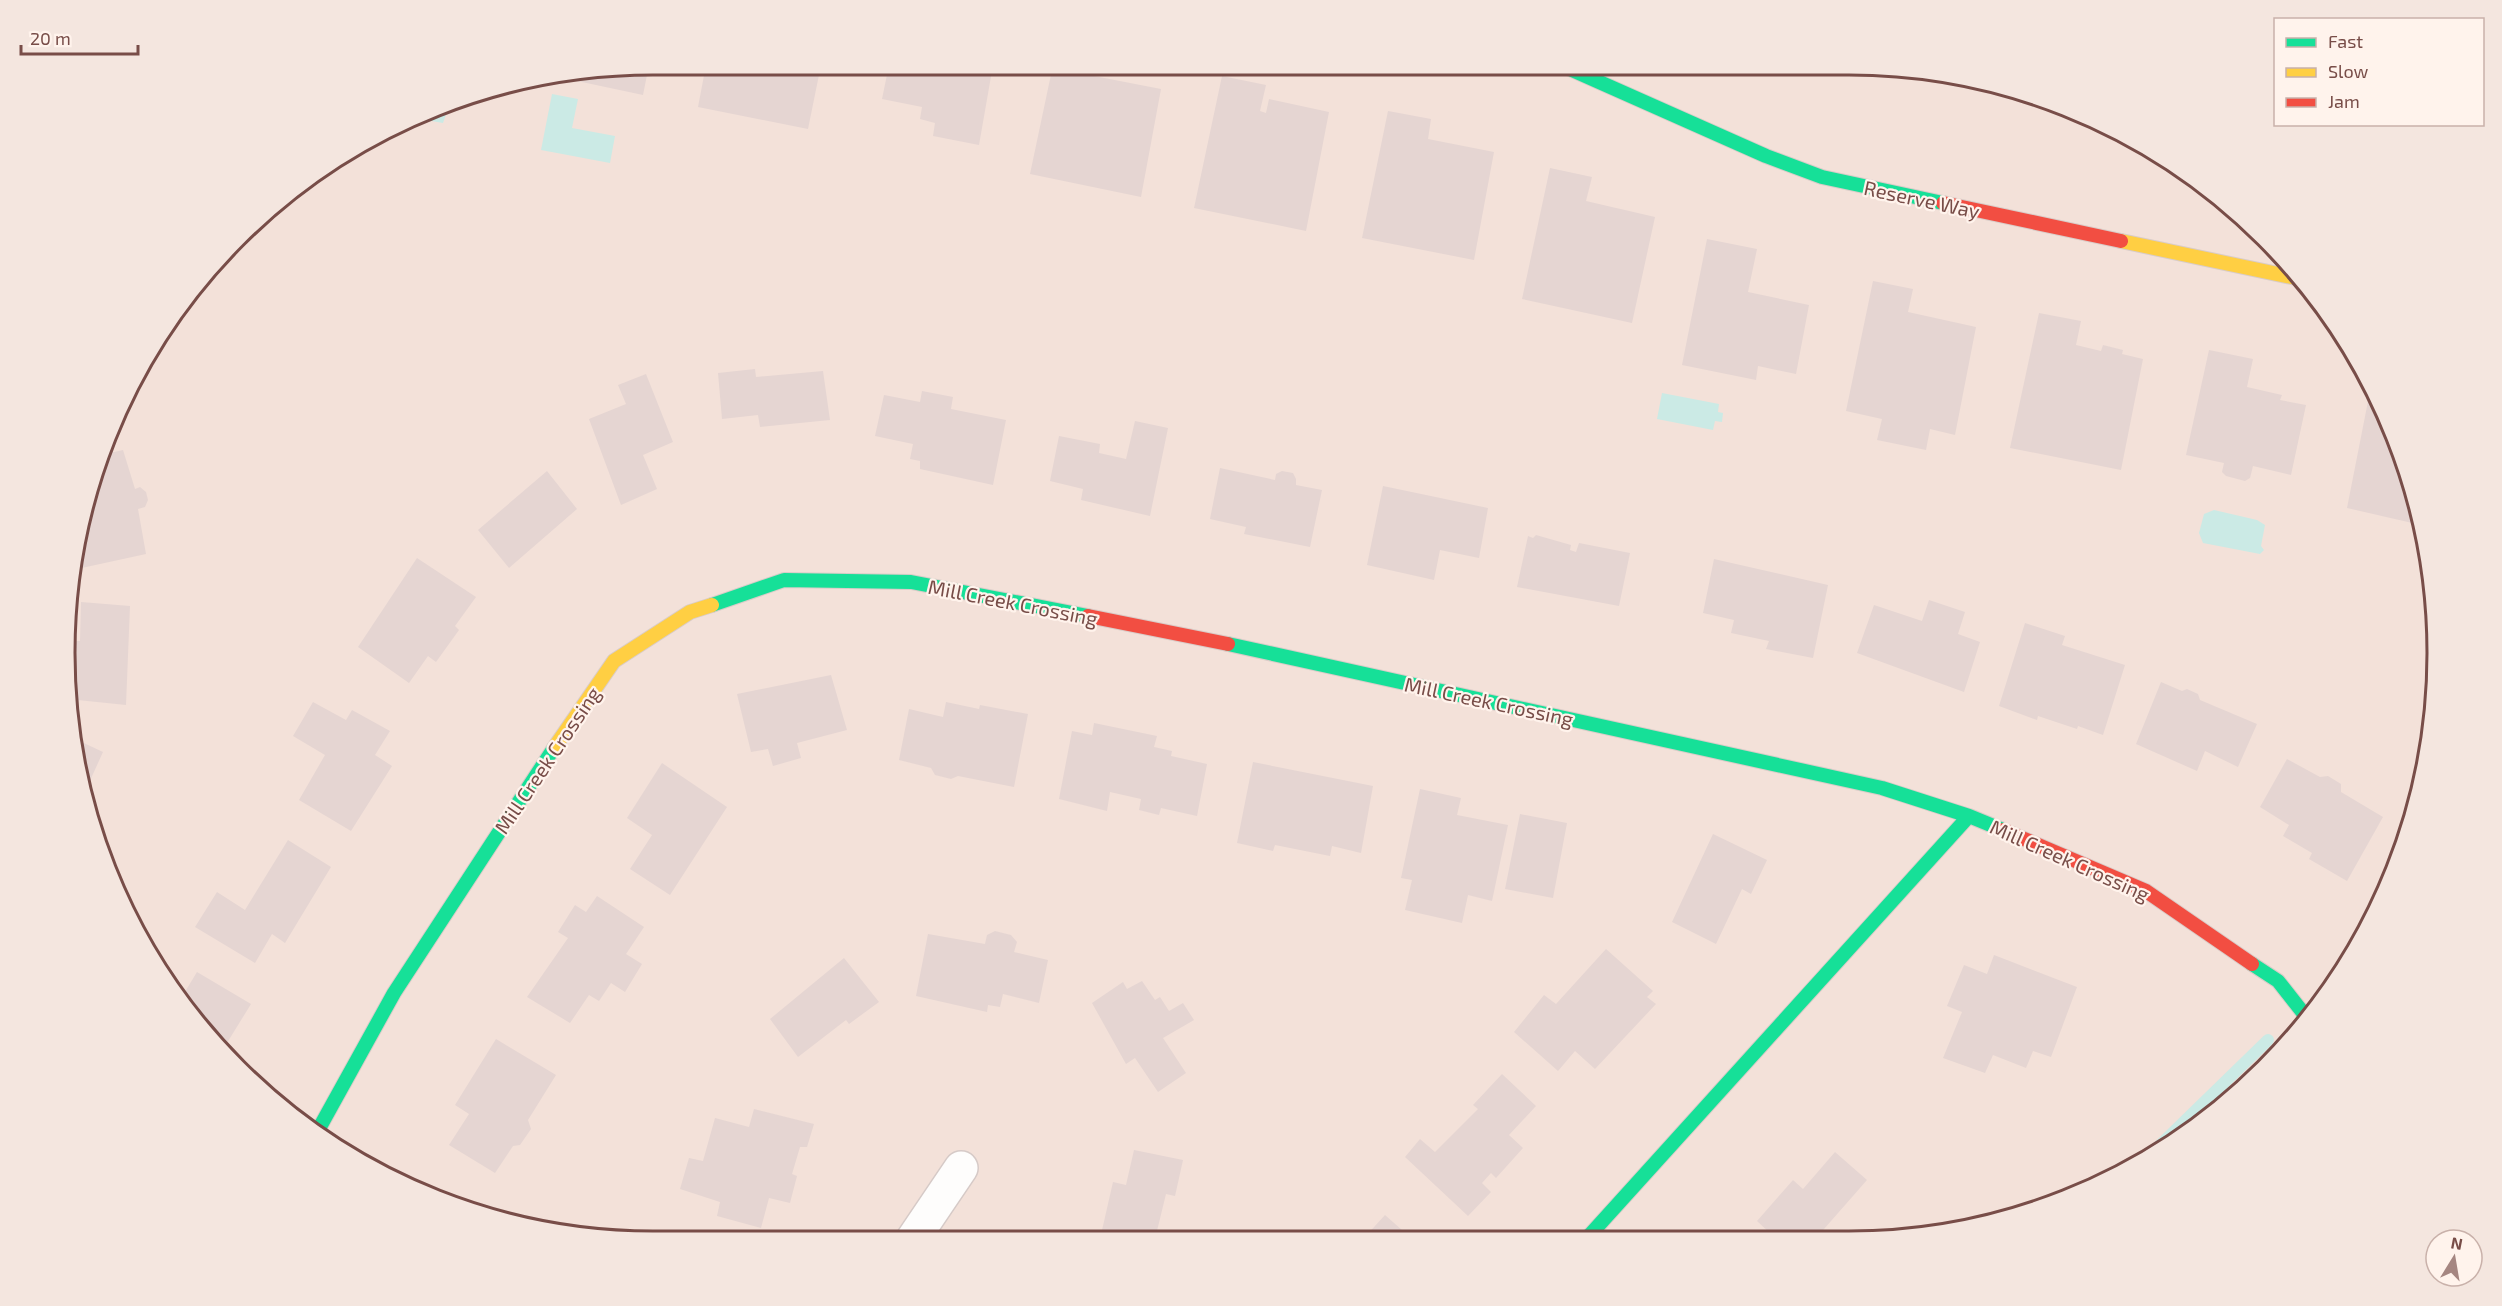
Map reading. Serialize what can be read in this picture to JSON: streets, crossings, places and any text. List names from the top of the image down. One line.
{"streets":{"street":["Reserve Way","Mill Creek Crossing"]},"legend":["Fast","Slow","Jam"],"scale_bar":"20 m","north":"top"}
